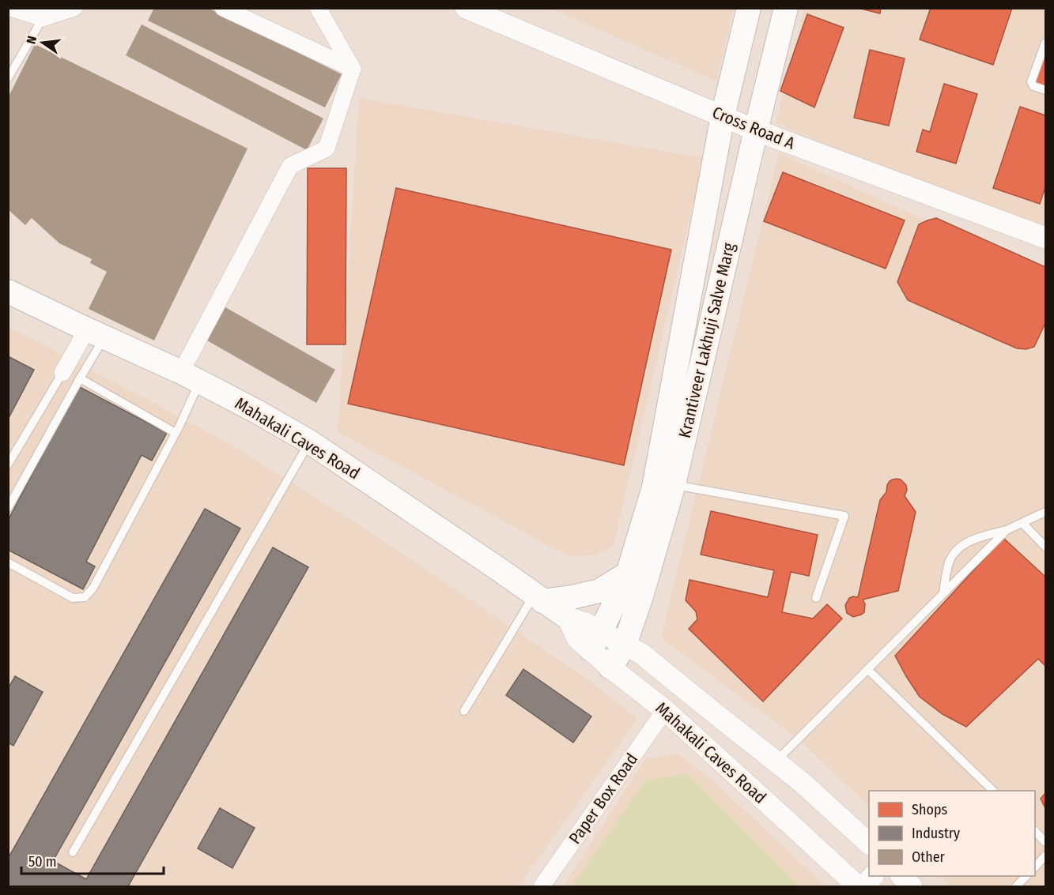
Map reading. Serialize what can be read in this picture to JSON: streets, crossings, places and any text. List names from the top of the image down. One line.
{"streets":{"main road":["Krantiveer Lakhuji Salve Marg","Mahakali Caves Road"],"street":["Cross Road A","Paper Box Road"]},"crossings":[["Cross Road A","Krantiveer Lakhuji Salve Marg"],["Krantiveer Lakhuji Salve Marg","Mahakali Caves Road"],["Mahakali Caves Road","Paper Box Road"]],"legend":["Shops","Industry","Other"],"scale_bar":"50 m","north":"left"}
